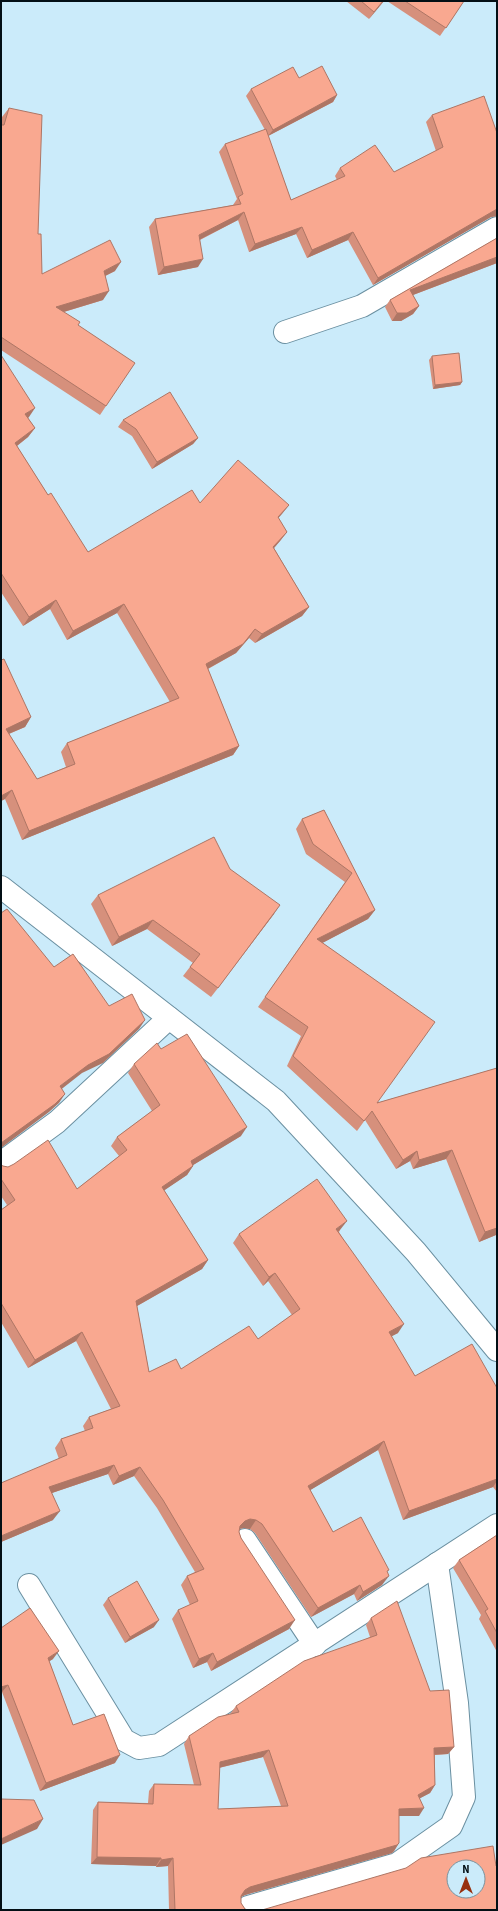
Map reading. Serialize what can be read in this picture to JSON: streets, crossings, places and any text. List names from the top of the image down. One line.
{"north":"top"}
